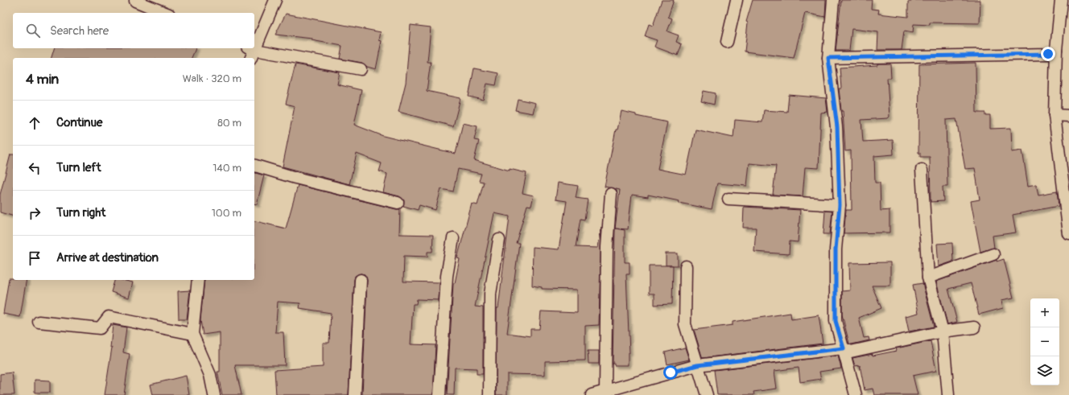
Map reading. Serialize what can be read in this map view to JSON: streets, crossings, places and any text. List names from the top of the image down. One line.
{"page":{"search":"Search here","heading":["4 min","Walk · 320 m"],"list":[["Continue","80 m"],["Turn left","140 m"],["Turn right","100 m"],"Arrive at destination"],"map_buttons":["+","−"]}}
